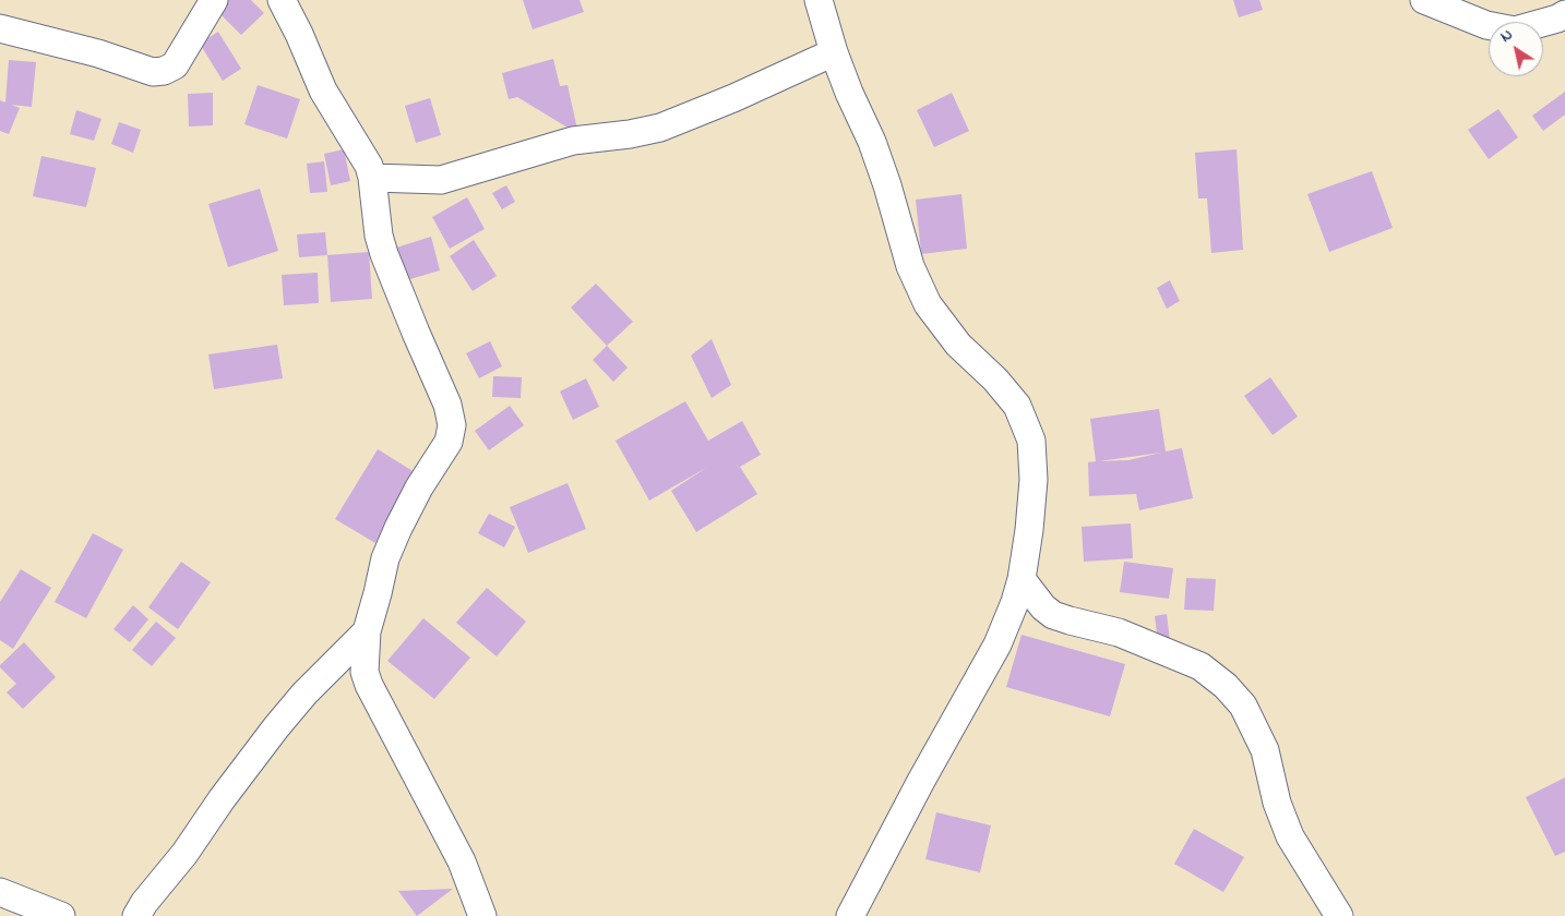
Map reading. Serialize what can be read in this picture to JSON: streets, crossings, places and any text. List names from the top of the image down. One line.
{"north":"top left"}
